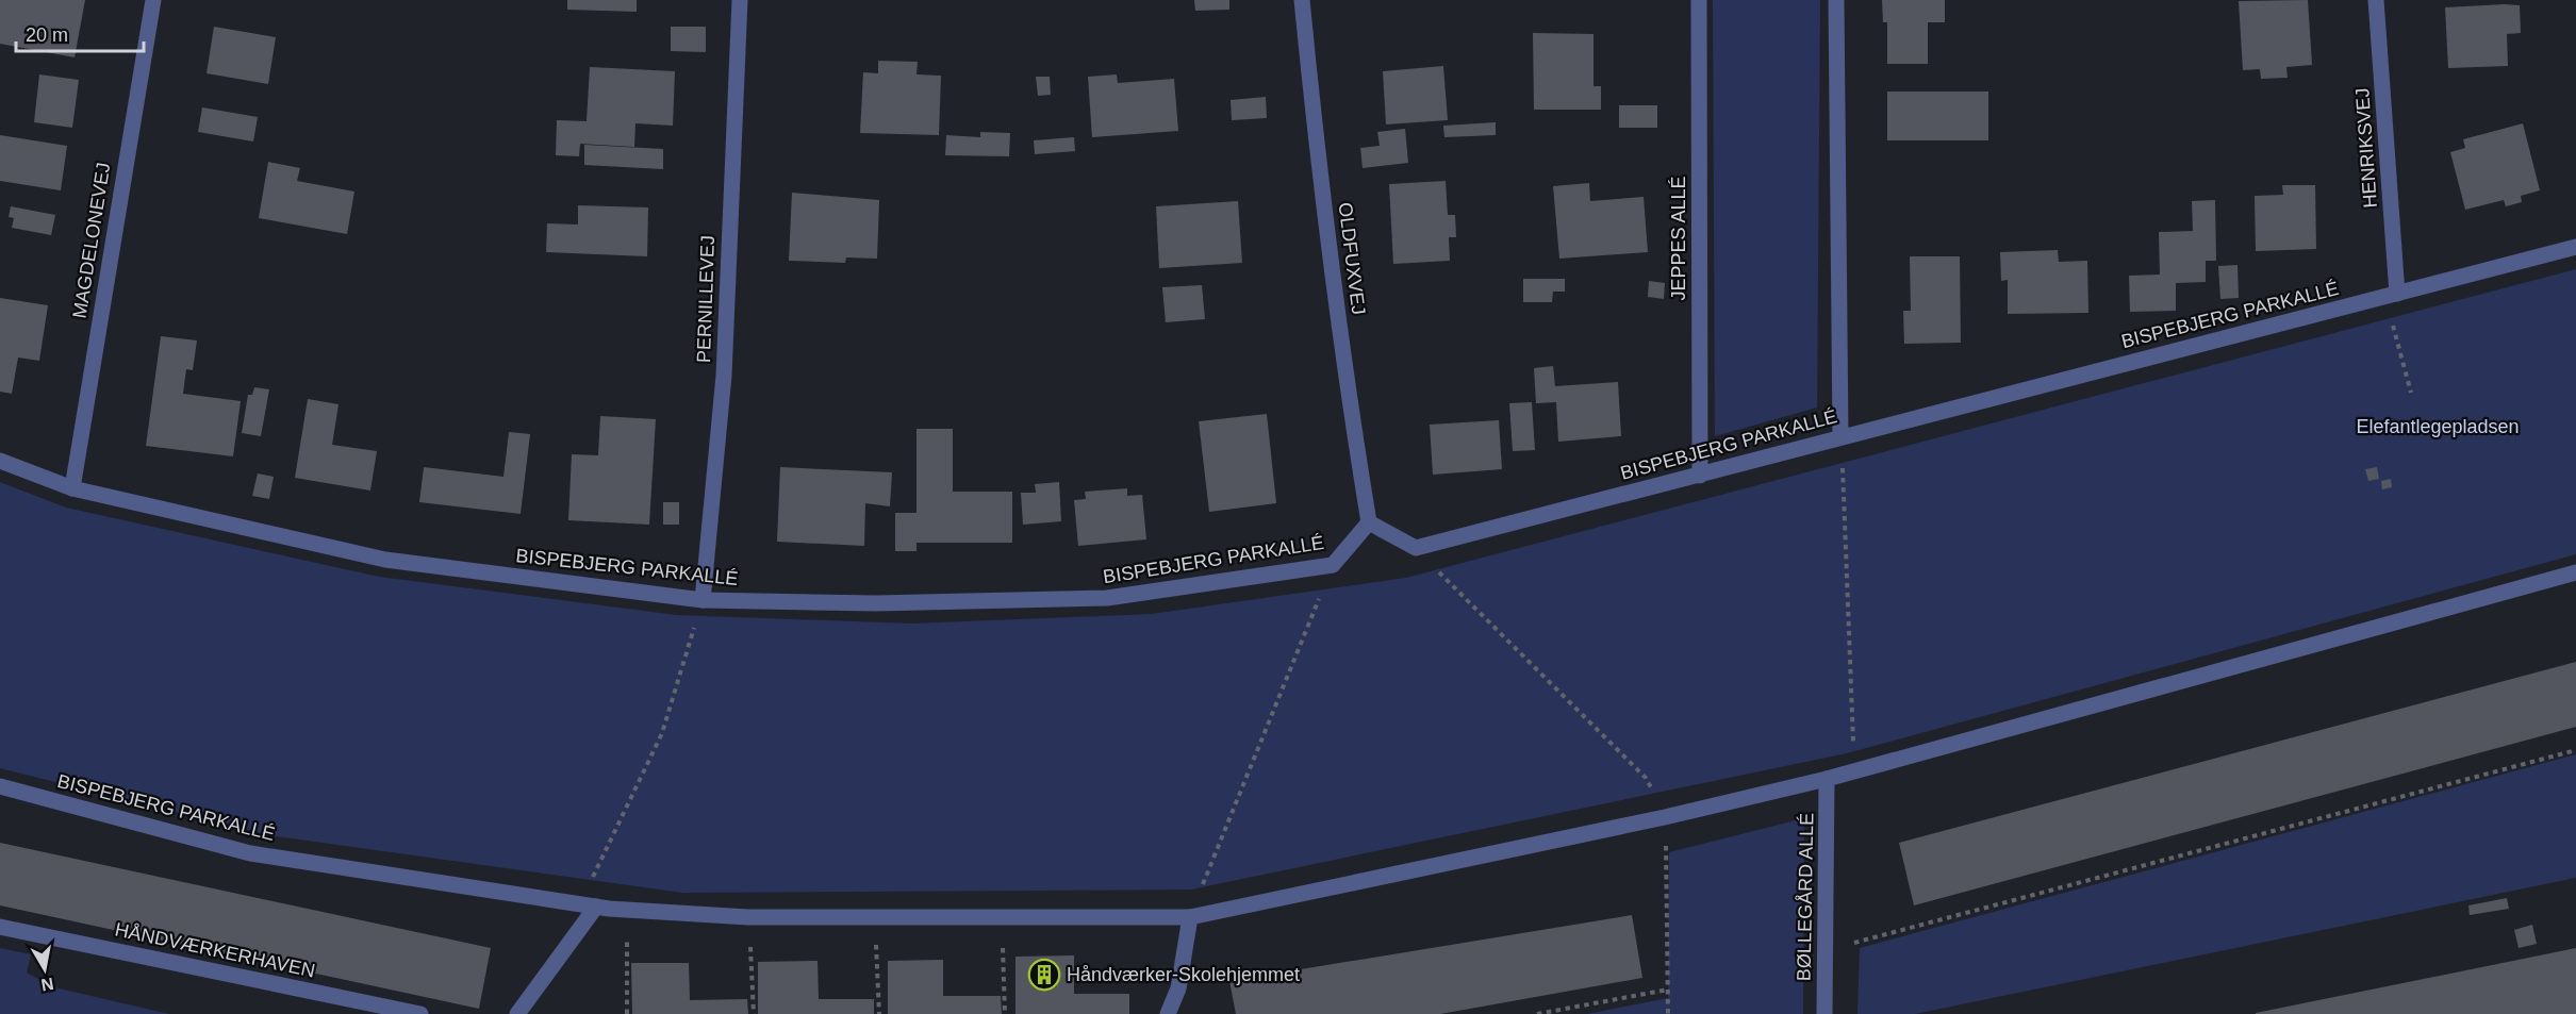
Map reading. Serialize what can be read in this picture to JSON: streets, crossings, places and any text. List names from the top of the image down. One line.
{"streets":{"street":["HENRIKSVEJ","JEPPES ALLÉ","MAGDELONEVEJ","OLDFUXVEJ","PERNILLEVEJ","BISPEBJERG PARKALLÉ","BØLLEGÅRD ALLÉ","HÅNDVÆRKERHAVEN"]},"crossings":[["HENRIKSVEJ","BISPEBJERG PARKALLÉ"],["JEPPES ALLÉ","BISPEBJERG PARKALLÉ"],["MAGDELONEVEJ","BISPEBJERG PARKALLÉ"],["OLDFUXVEJ","BISPEBJERG PARKALLÉ"],["PERNILLEVEJ","BISPEBJERG PARKALLÉ"],["BISPEBJERG PARKALLÉ","BØLLEGÅRD ALLÉ"]],"parks":["Elefantlegepladsen"],"places":{"building":["Håndværker-Skolehjemmet"]},"scale_bar":"20 m","north":"bottom"}
